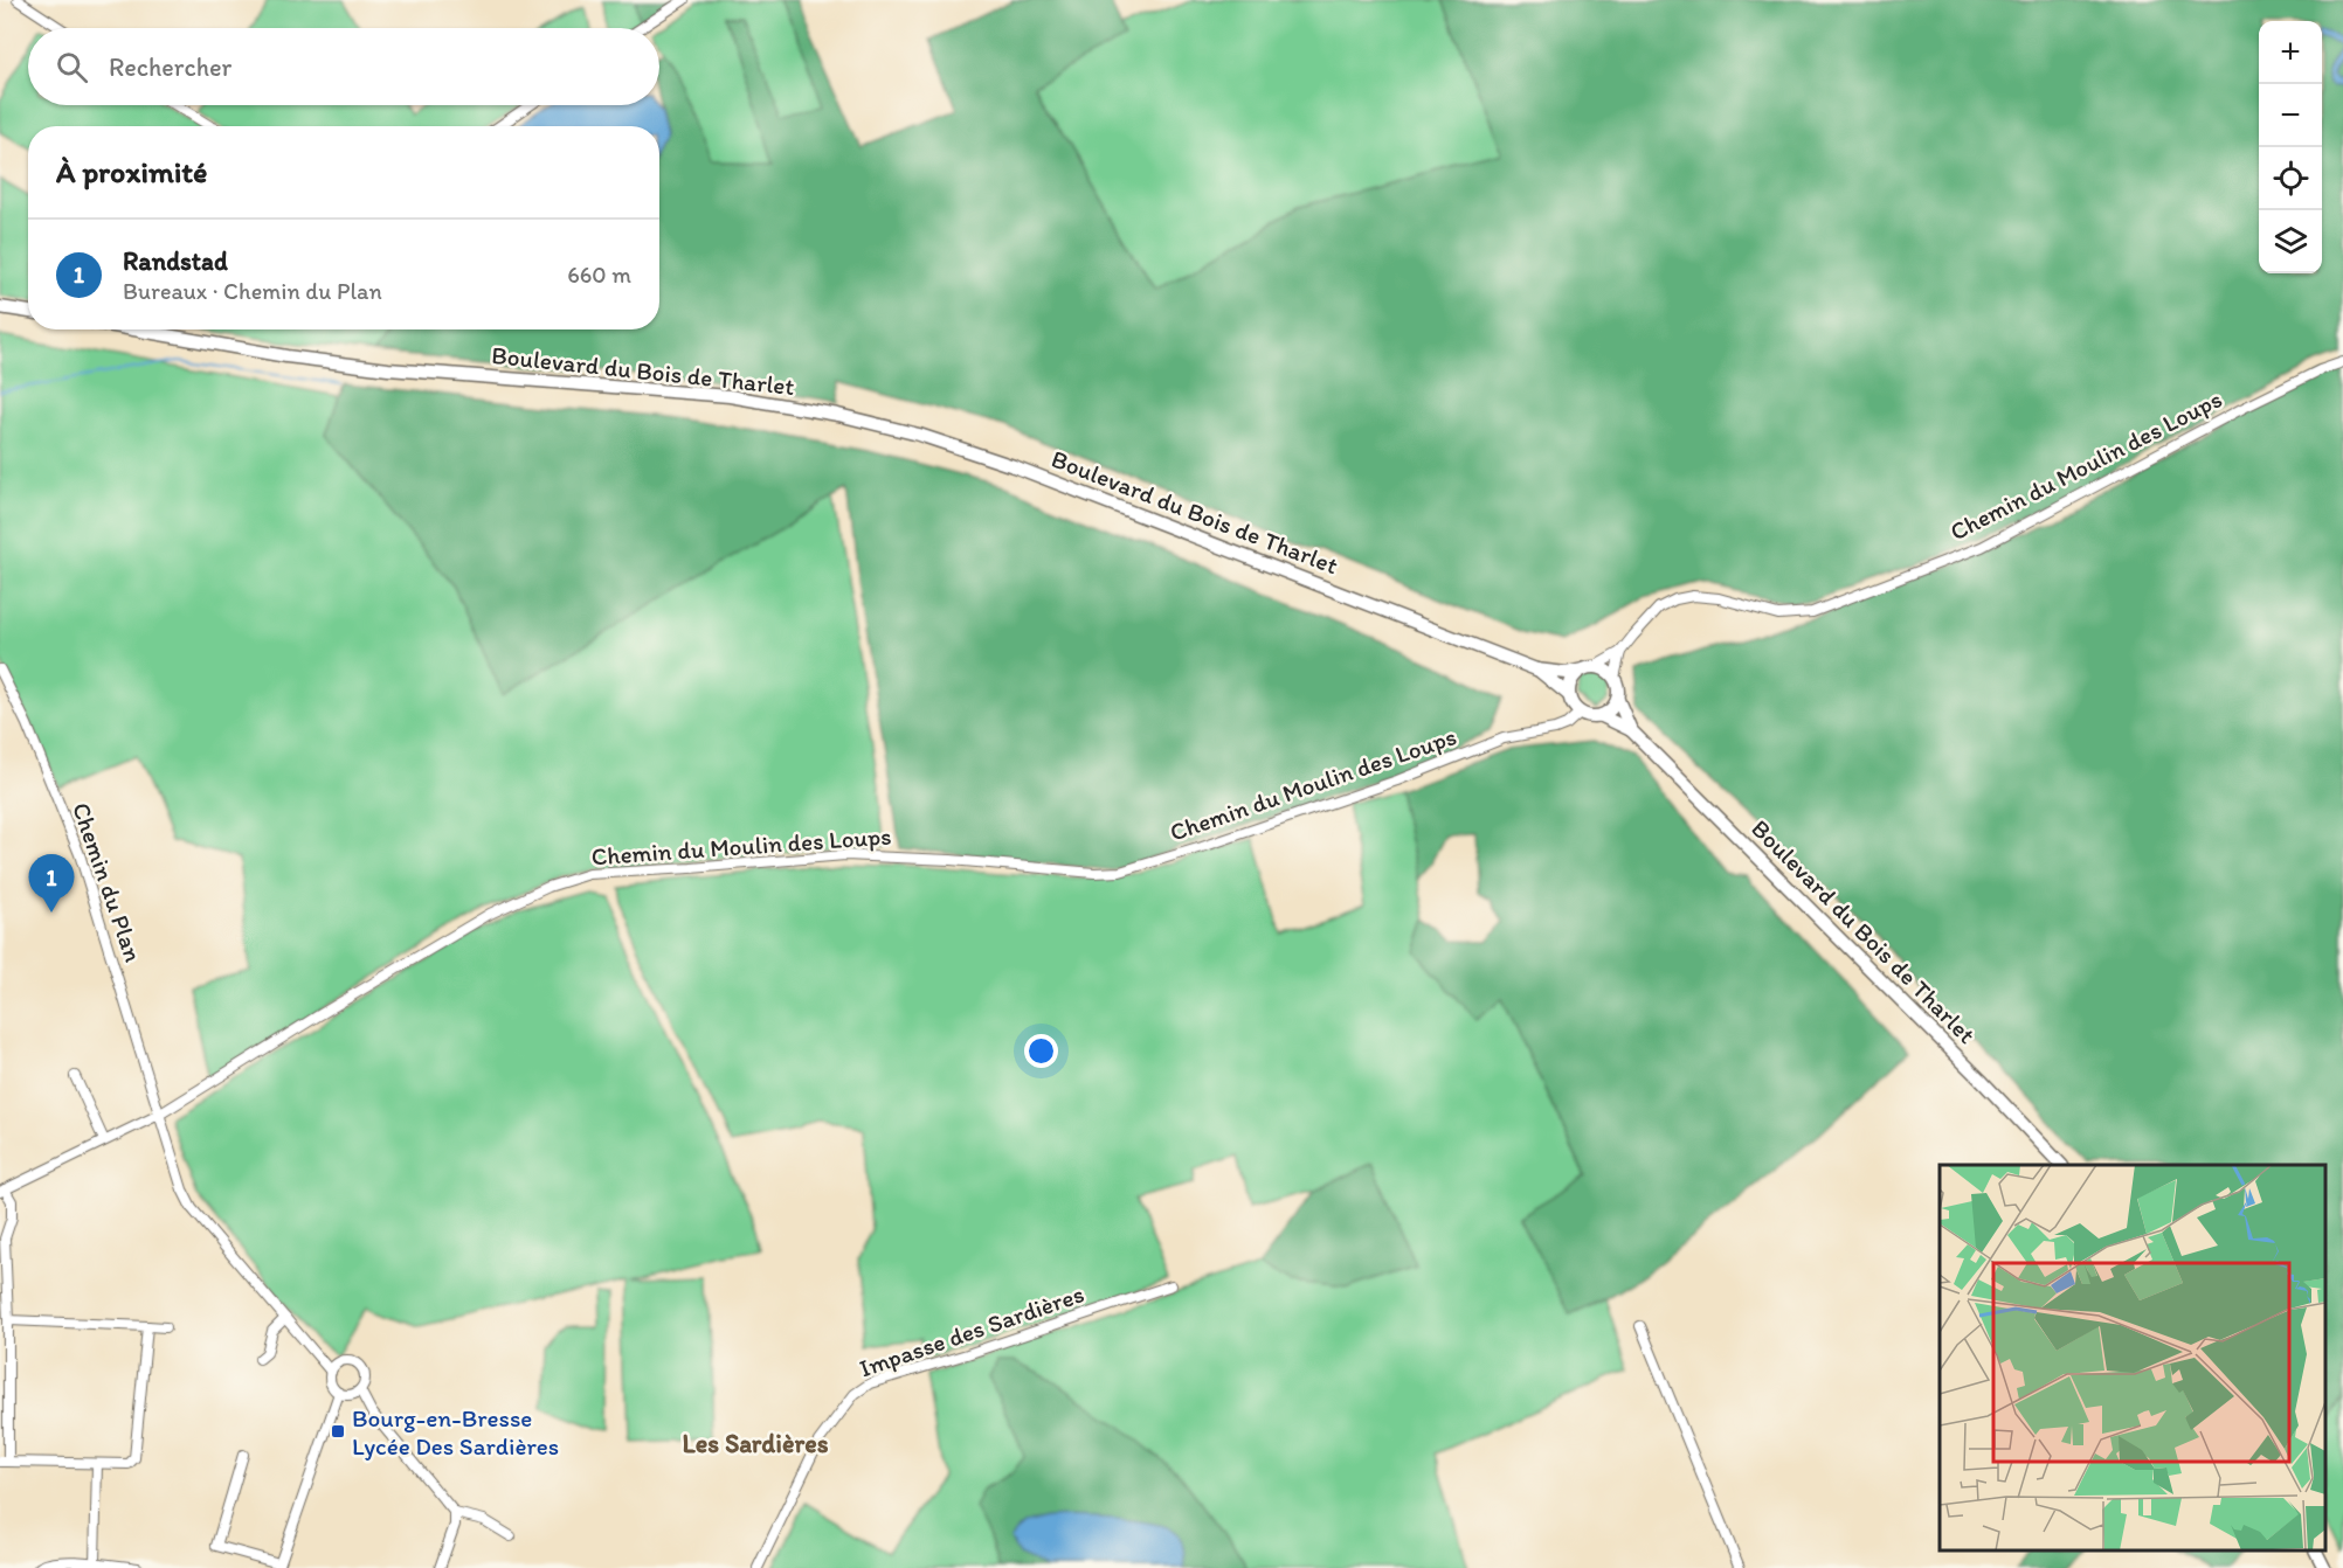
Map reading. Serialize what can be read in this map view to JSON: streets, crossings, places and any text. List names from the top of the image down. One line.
{"streets":{"main road":["Boulevard du Bois de Tharlet"],"street":["Chemin du Moulin des Loups","Chemin du Plan","Impasse des Sardières"]},"crossings":[["Boulevard du Bois de Tharlet","Chemin du Moulin des Loups"],["Chemin du Moulin des Loups","Chemin du Plan"]],"districts":["Les Sardières"],"places":{"transit":["Bourg-en-Bresse Lycée Des Sardières"]},"page":{"map_buttons":["+","−"],"search":"Rechercher","heading":"À proximité","list":[{"mark":"1","name":"Randstad","note":"Bureaux · Chemin du Plan","value":"660 m"}],"pins":"1"}}
